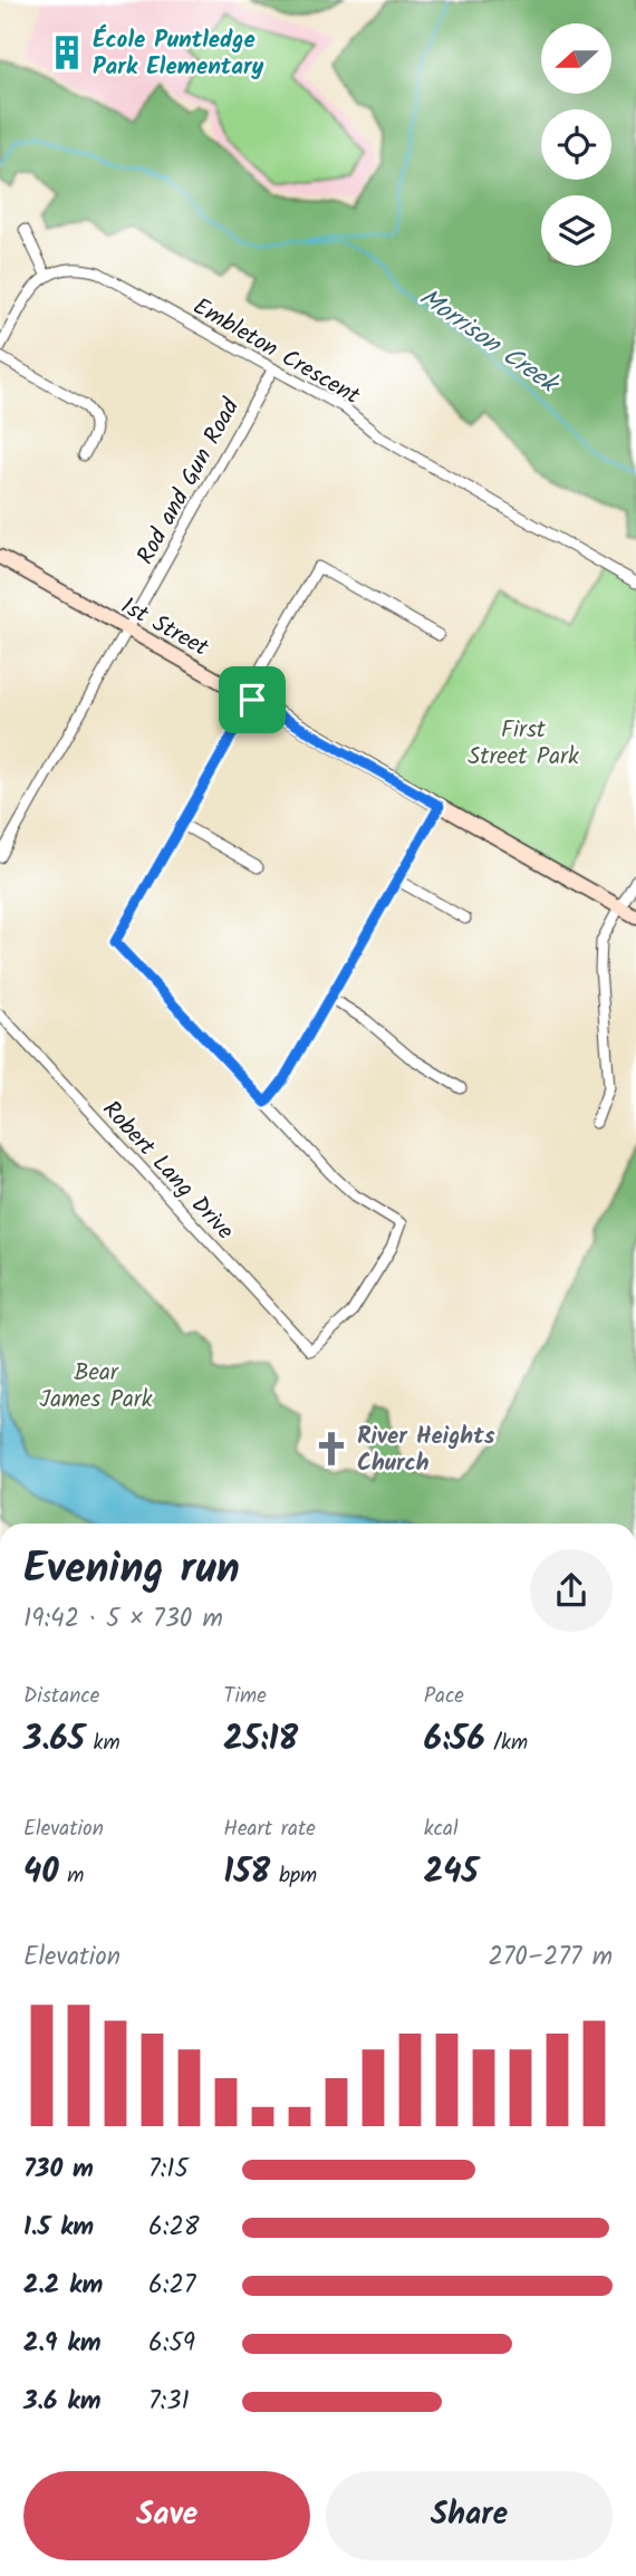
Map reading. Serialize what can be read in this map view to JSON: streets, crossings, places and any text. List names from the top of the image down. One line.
{"streets":{"street":["Embleton Crescent","Rod and Gun Road","1st Street","Robert Lang Drive"]},"crossings":[["Embleton Crescent","Rod and Gun Road"],["Rod and Gun Road","1st Street"]],"water":["Morrison Creek"],"parks":["First Street Park","Bear James Park"],"places":{"building":["École Puntledge Park Elementary"],"church":["River Heights Church"]},"north":"left","page":{"heading":["Evening run","19:42 · 5 × 730 m"],"stats":[["Distance","3.65 km"],["Time","25:18"],["Pace","6:56 /km"],["Elevation","40 m"],["Heart rate","158 bpm"],["kcal","245"]],"chart":["Elevation","270–277 m"],"list":[{"name":"730 m","note":"7:15"},{"name":"1.5 km","note":"6:28"},{"name":"2.2 km","note":"6:27"},{"name":"2.9 km","note":"6:59"},{"name":"3.6 km","note":"7:31"}],"buttons":["Save","Share"]}}
